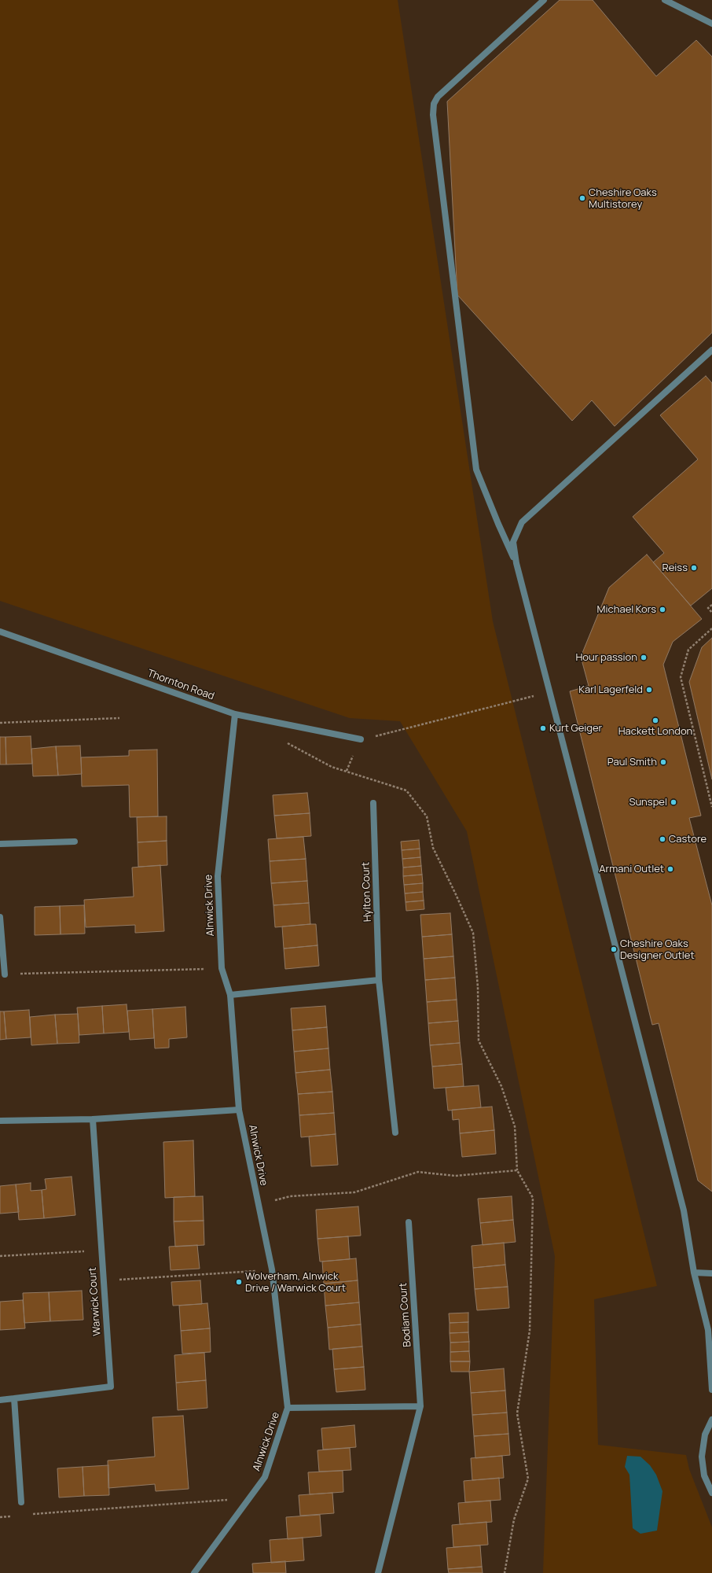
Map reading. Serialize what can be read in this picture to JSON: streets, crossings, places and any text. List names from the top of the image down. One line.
{"streets":{"street":["Thornton Road","Hylton Court","Alnwick Drive","Warwick Court","Bodiam Court"]},"crossings":[["Thornton Road","Alnwick Drive"]],"places":["Cheshire Oaks Multistorey","Reiss","Michael Kors","Hour passion","Karl Lagerfeld","Hackett London","Kurt Geiger","Paul Smith","Sunspel","Castore","Armani Outlet","Cheshire Oaks Designer Outlet","Wolverham, Alnwick Drive / Warwick Court"]}
